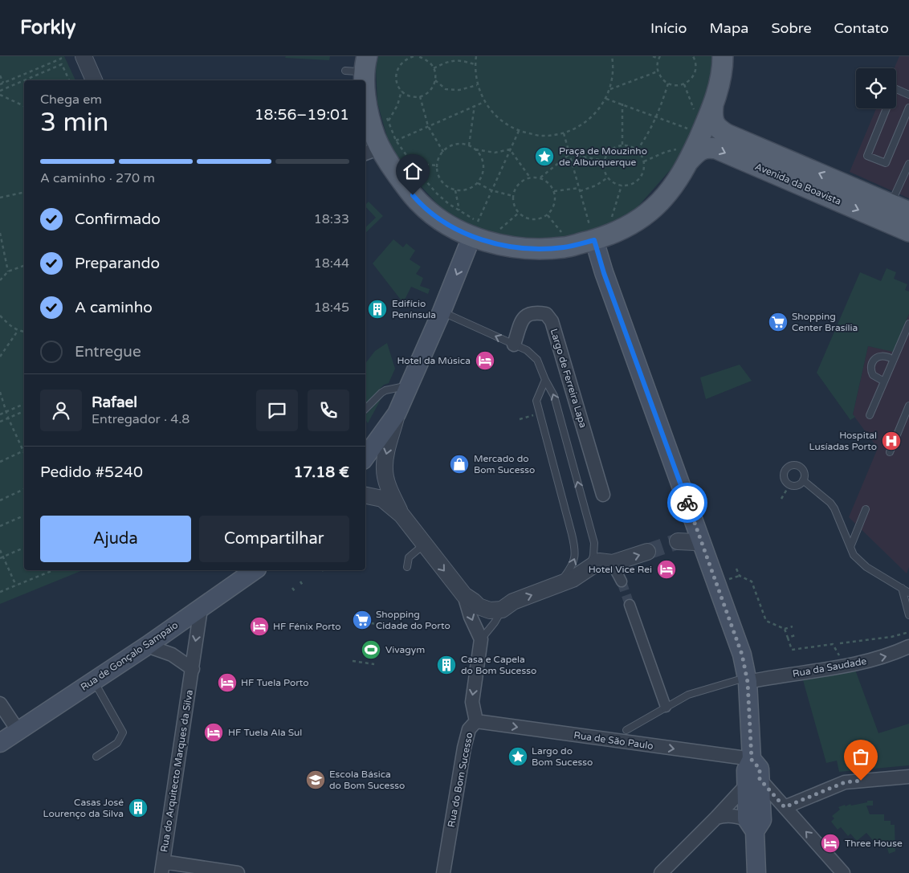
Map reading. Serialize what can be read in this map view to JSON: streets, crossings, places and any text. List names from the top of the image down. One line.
{"streets":{"main road":["Avenida da Boavista","Rua de Gonçalo Sampaio"],"street":["Largo de Ferreira Lapa","Rua da Saudade","Rua de São Paulo","Rua do Arquitecto Marques da Silva","Rua do Bom Sucesso"]},"crossings":[["Rua de Gonçalo Sampaio","Rua do Arquitecto Marques da Silva"],["Rua de São Paulo","Rua do Bom Sucesso"]],"one_way":["Largo de Ferreira Lapa","Rua da Saudade","Rua de São Paulo"],"places":{"place":["Praça de Mouzinho de Alburquerque","Largo do Bom Sucesso"],"building":["Edifício Península","Casa e Capela do Bom Sucesso","Casas José Lourenço da Silva"],"supermarket":["Shopping Center Brasília","Shopping Cidade do Porto"],"hotel":["Hotel da Música","Hotel Vice Rei","HF Fénix Porto","HF Tuela Porto","HF Tuela Ala Sul","Three House"],"hospital":["Hospital Lusíadas Porto"],"shop":["Mercado do Bom Sucesso"],"sports":["Vivagym"],"school or university":["Escola Básica do Bom Sucesso"]},"page":{"header":"Forkly","nav":["Início","Mapa","Sobre","Contato"],"heading":["3 min","Chega em","18:56–19:01"],"panel":["Rafael","Entregador · 4.8","Pedido #5240","17.18 €"],"bar":"A caminho · 270 m","list":[["Confirmado","18:33"],["Preparando","18:44"],["A caminho","18:45"],"Entregue"],"buttons":["Ajuda","Compartilhar"]}}
